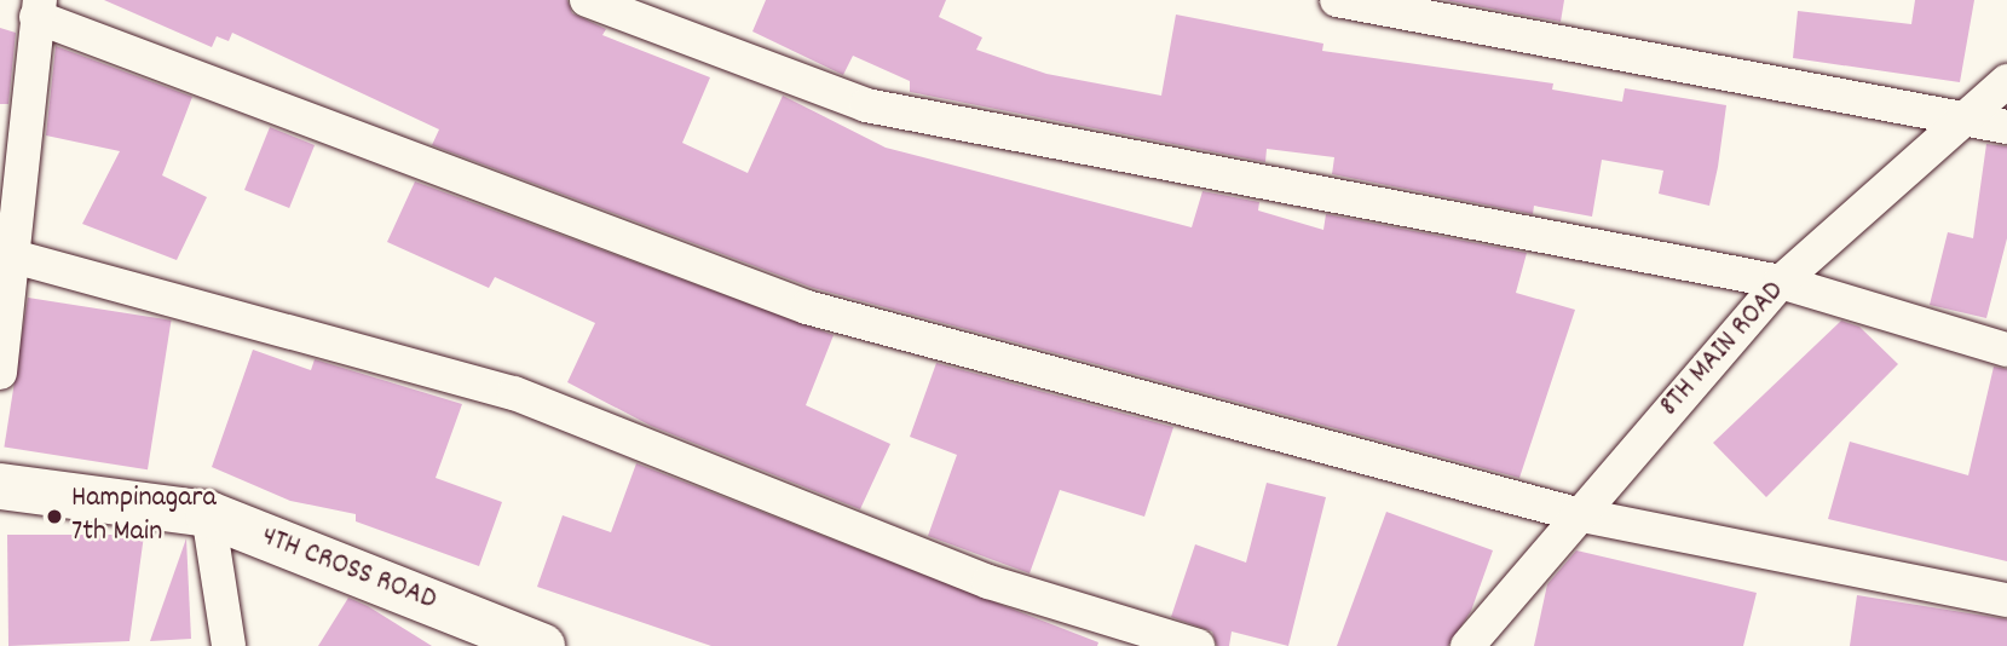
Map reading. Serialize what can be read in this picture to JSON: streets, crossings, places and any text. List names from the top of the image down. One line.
{"streets":{"main road":["4TH CROSS ROAD"],"street":["8TH MAIN ROAD"]},"places":["Hampinagara 7th Main"]}
